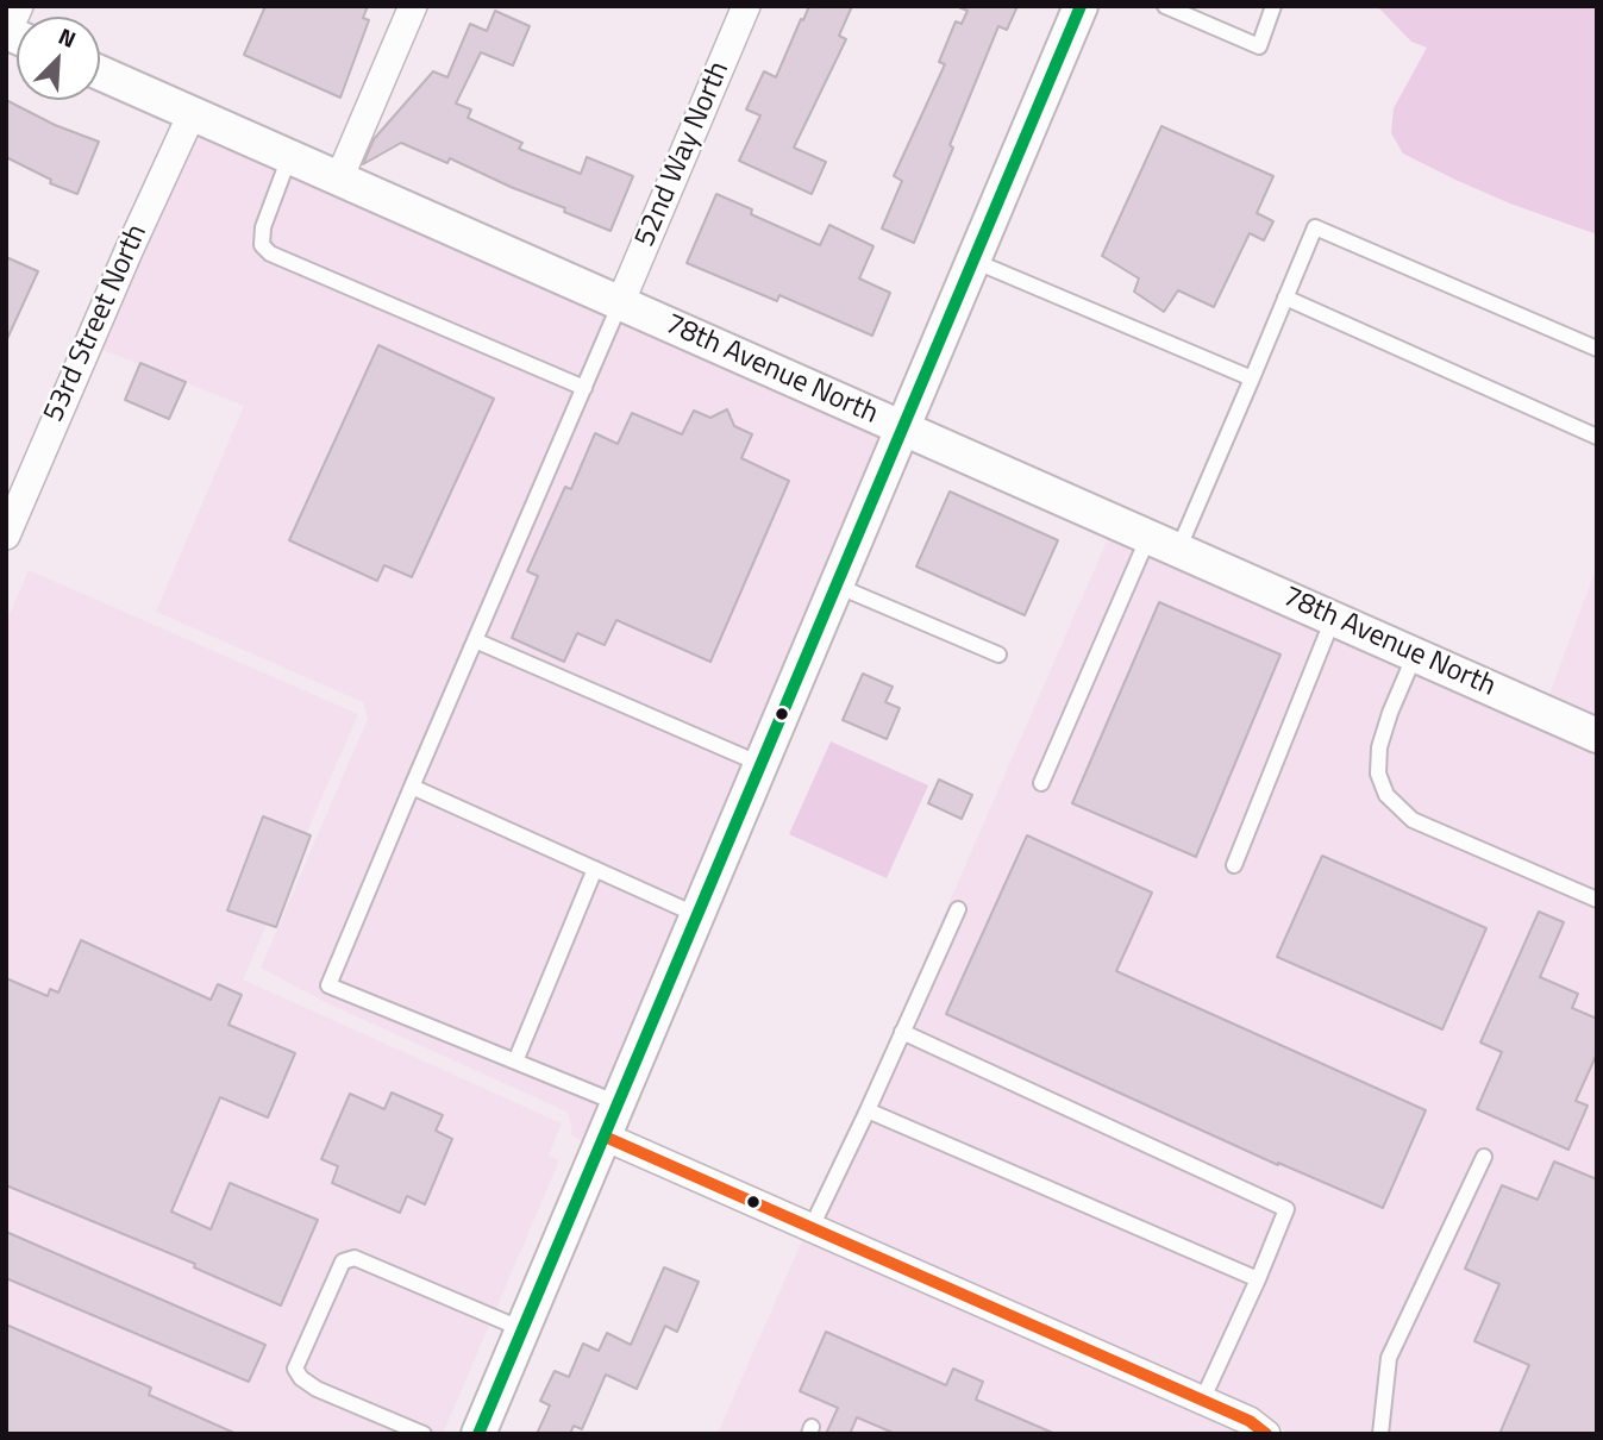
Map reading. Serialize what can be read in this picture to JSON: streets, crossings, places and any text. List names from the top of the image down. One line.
{"streets":{"street":["52nd Way North","53rd Street North","78th Avenue North"]},"crossings":[["52nd Way North","78th Avenue North"],["53rd Street North","78th Avenue North"]],"north":"top right"}
